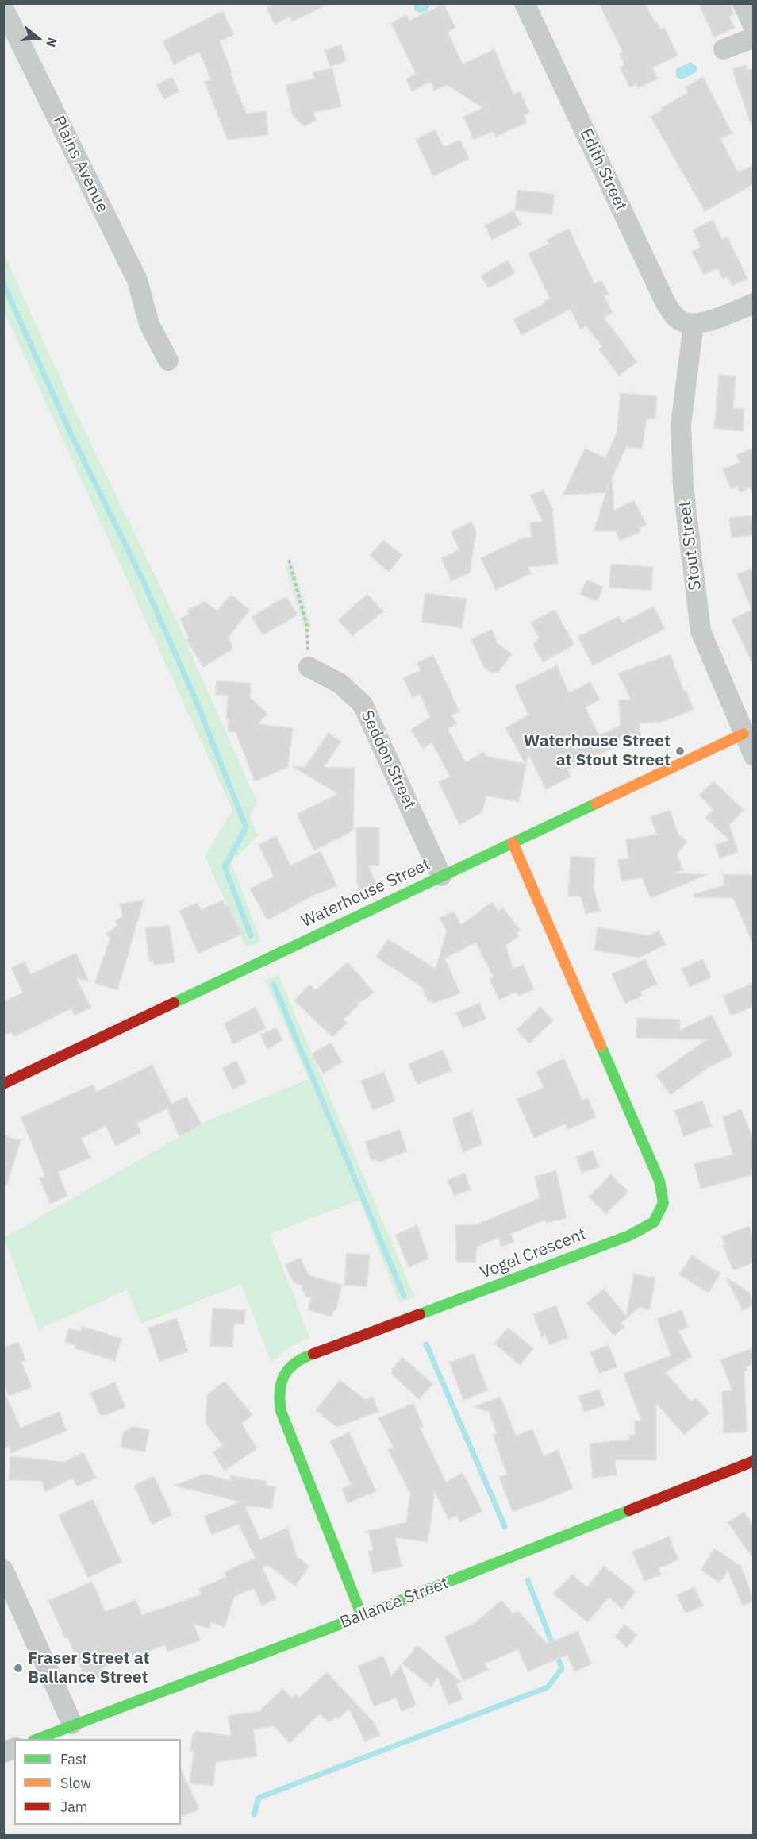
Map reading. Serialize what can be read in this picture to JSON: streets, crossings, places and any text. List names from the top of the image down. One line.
{"streets":{"street":["Plains Avenue","Edith Street","Stout Street","Seddon Street","Waterhouse Street","Vogel Crescent","Ballance Street"]},"crossings":[["Edith Street","Stout Street"],["Stout Street","Waterhouse Street"],["Seddon Street","Waterhouse Street"],["Waterhouse Street","Vogel Crescent"],["Vogel Crescent","Ballance Street"]],"places":["Waterhouse Street at Stout Street","Fraser Street at Ballance Street"],"legend":["Fast","Slow","Jam"],"north":"right"}
